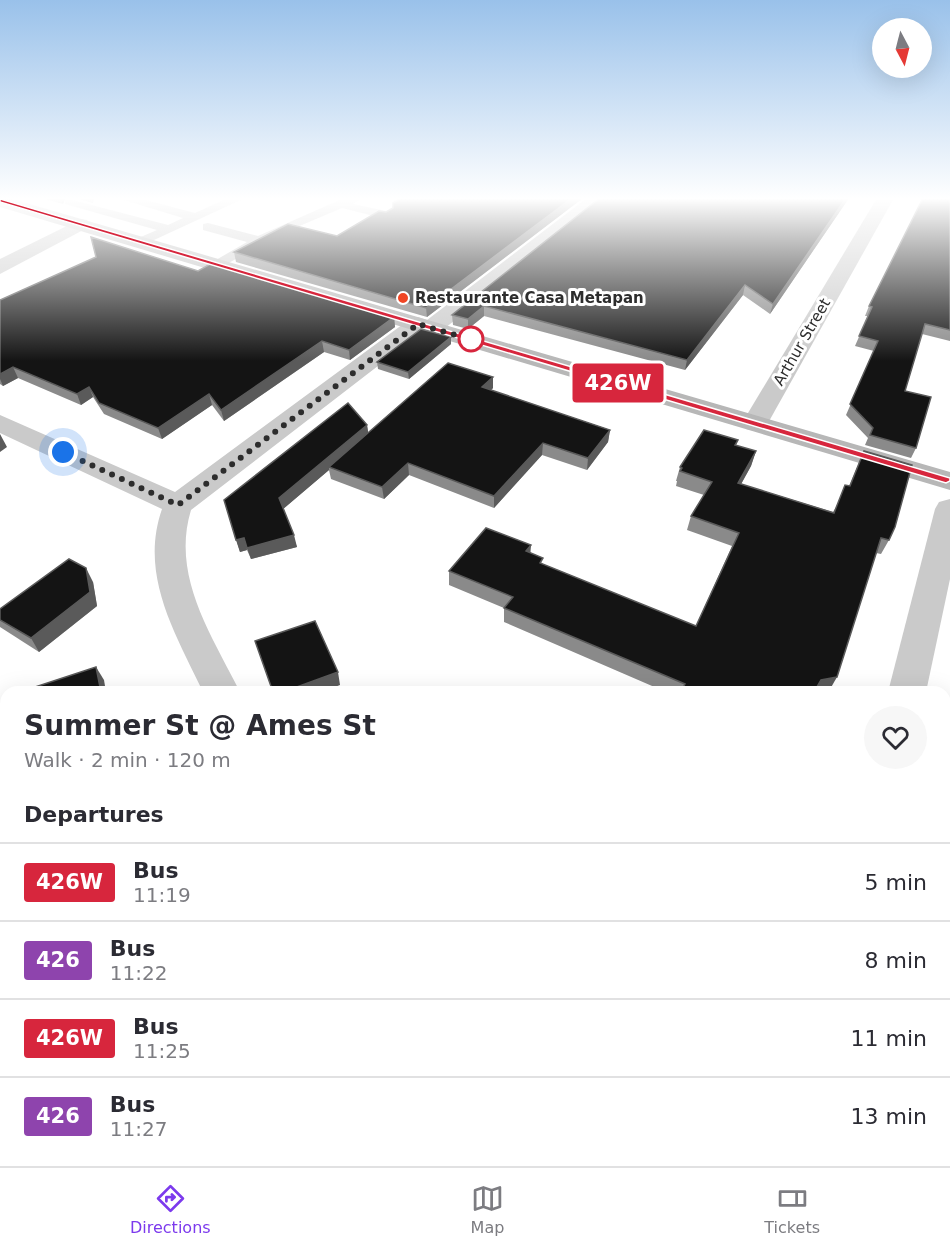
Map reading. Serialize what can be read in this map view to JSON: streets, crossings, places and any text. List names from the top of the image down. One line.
{"streets":{"street":["Arthur Street"]},"places":["Restaurante Casa Metapan"],"lines":["bus line 426W"],"north":"bottom","page":{"on_map":"426W","heading":[["Summer St @ Ames St","Walk · 2 min · 120 m"],"Departures"],"list":[{"mark":"426W","name":"Bus","note":"11:19","value":"5 min"},{"mark":"426","name":"Bus","note":"11:22","value":"8 min"},{"mark":"426W","name":"Bus","note":"11:25","value":"11 min"},{"mark":"426","name":"Bus","note":"11:27","value":"13 min"}],"tabs":["Directions","Map","Tickets"]}}
